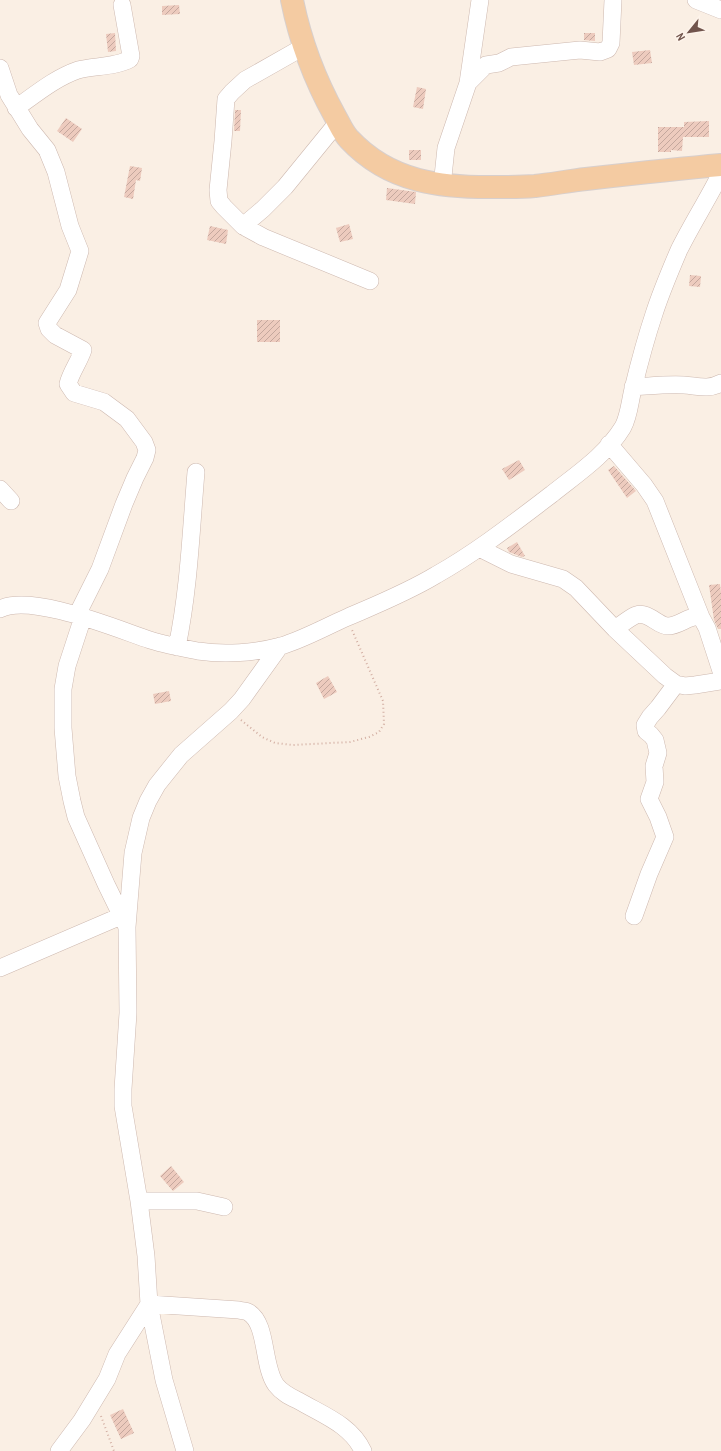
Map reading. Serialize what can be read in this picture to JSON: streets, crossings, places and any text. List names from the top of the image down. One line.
{"north":"bottom left"}
